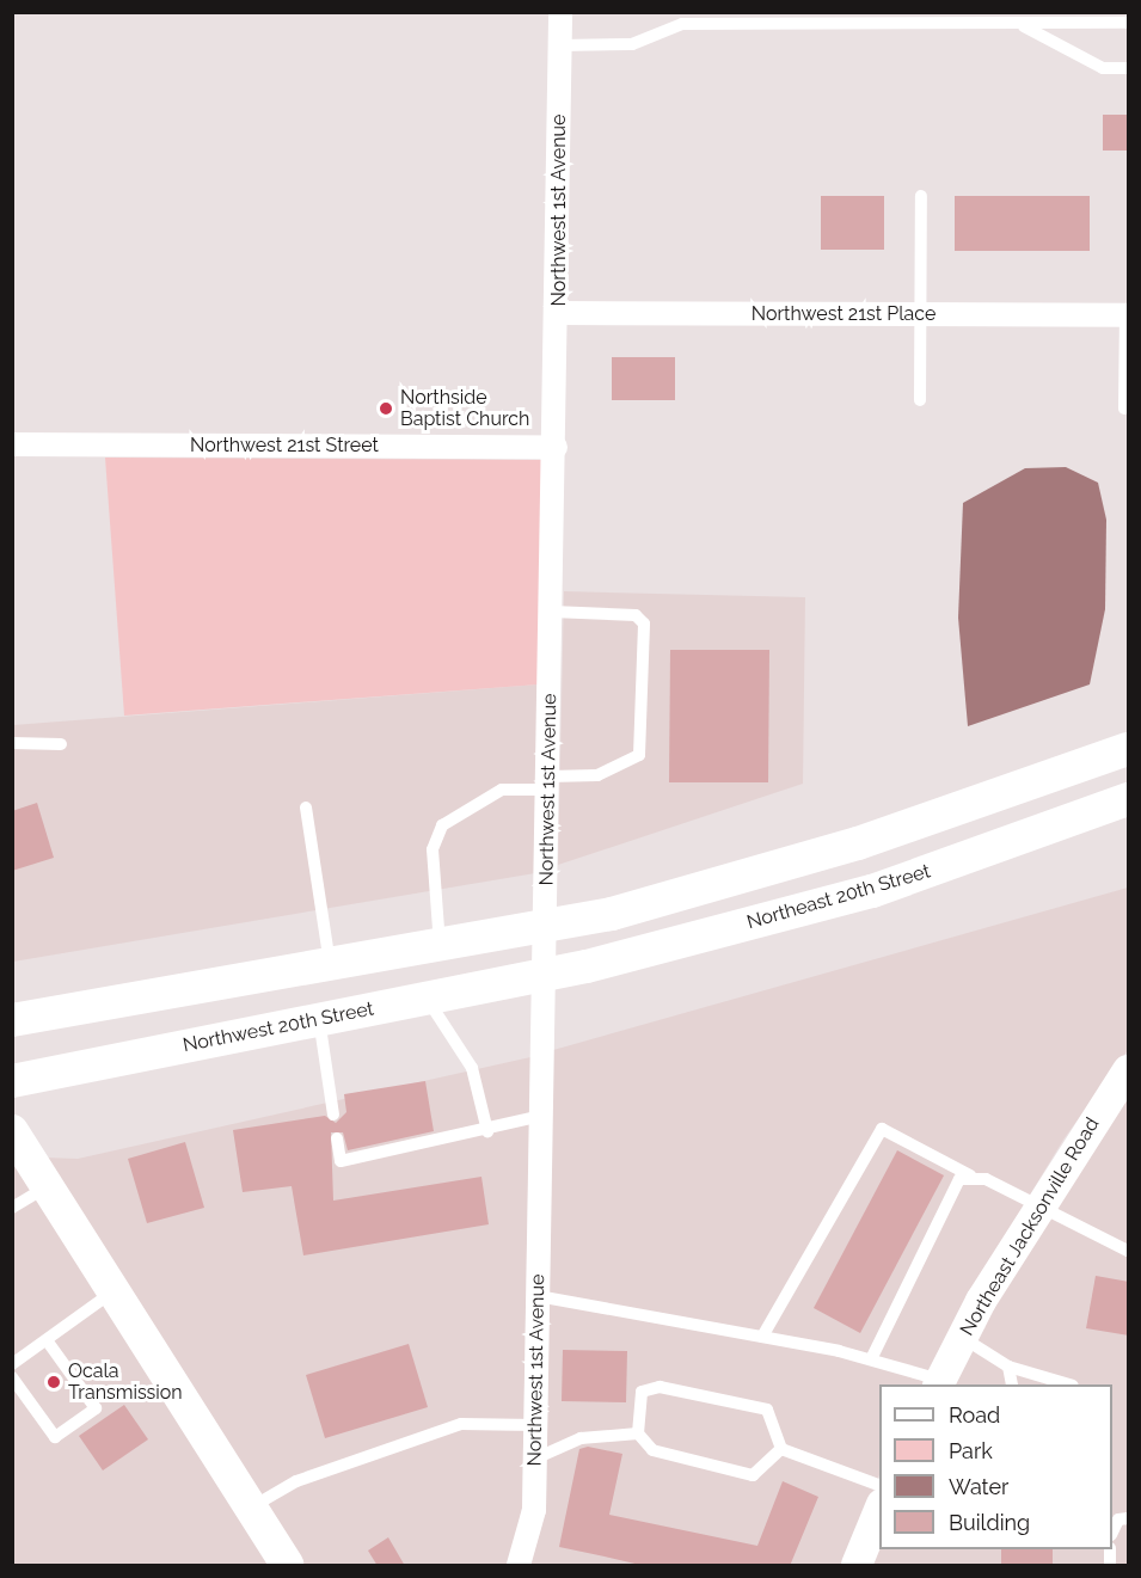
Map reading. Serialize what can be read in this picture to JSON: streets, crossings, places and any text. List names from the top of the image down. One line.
{"streets":{"main road":["Northeast 20th Street","Northwest 20th Street"],"street":["Northwest 1st Avenue","Northwest 21st Place","Northwest 21st Street","Northeast Jacksonville Road"]},"crossings":[["Northwest 1st Avenue","Northwest 21st Place"],["Northwest 1st Avenue","Northwest 21st Street"],["Northwest 1st Avenue","Northeast 20th Street"],["Northwest 1st Avenue","Northwest 20th Street"],["Northeast 20th Street","Northwest 20th Street"]],"places":["Northside Baptist Church","Ocala Transmission"],"legend":["Road","Park","Water","Building"]}
